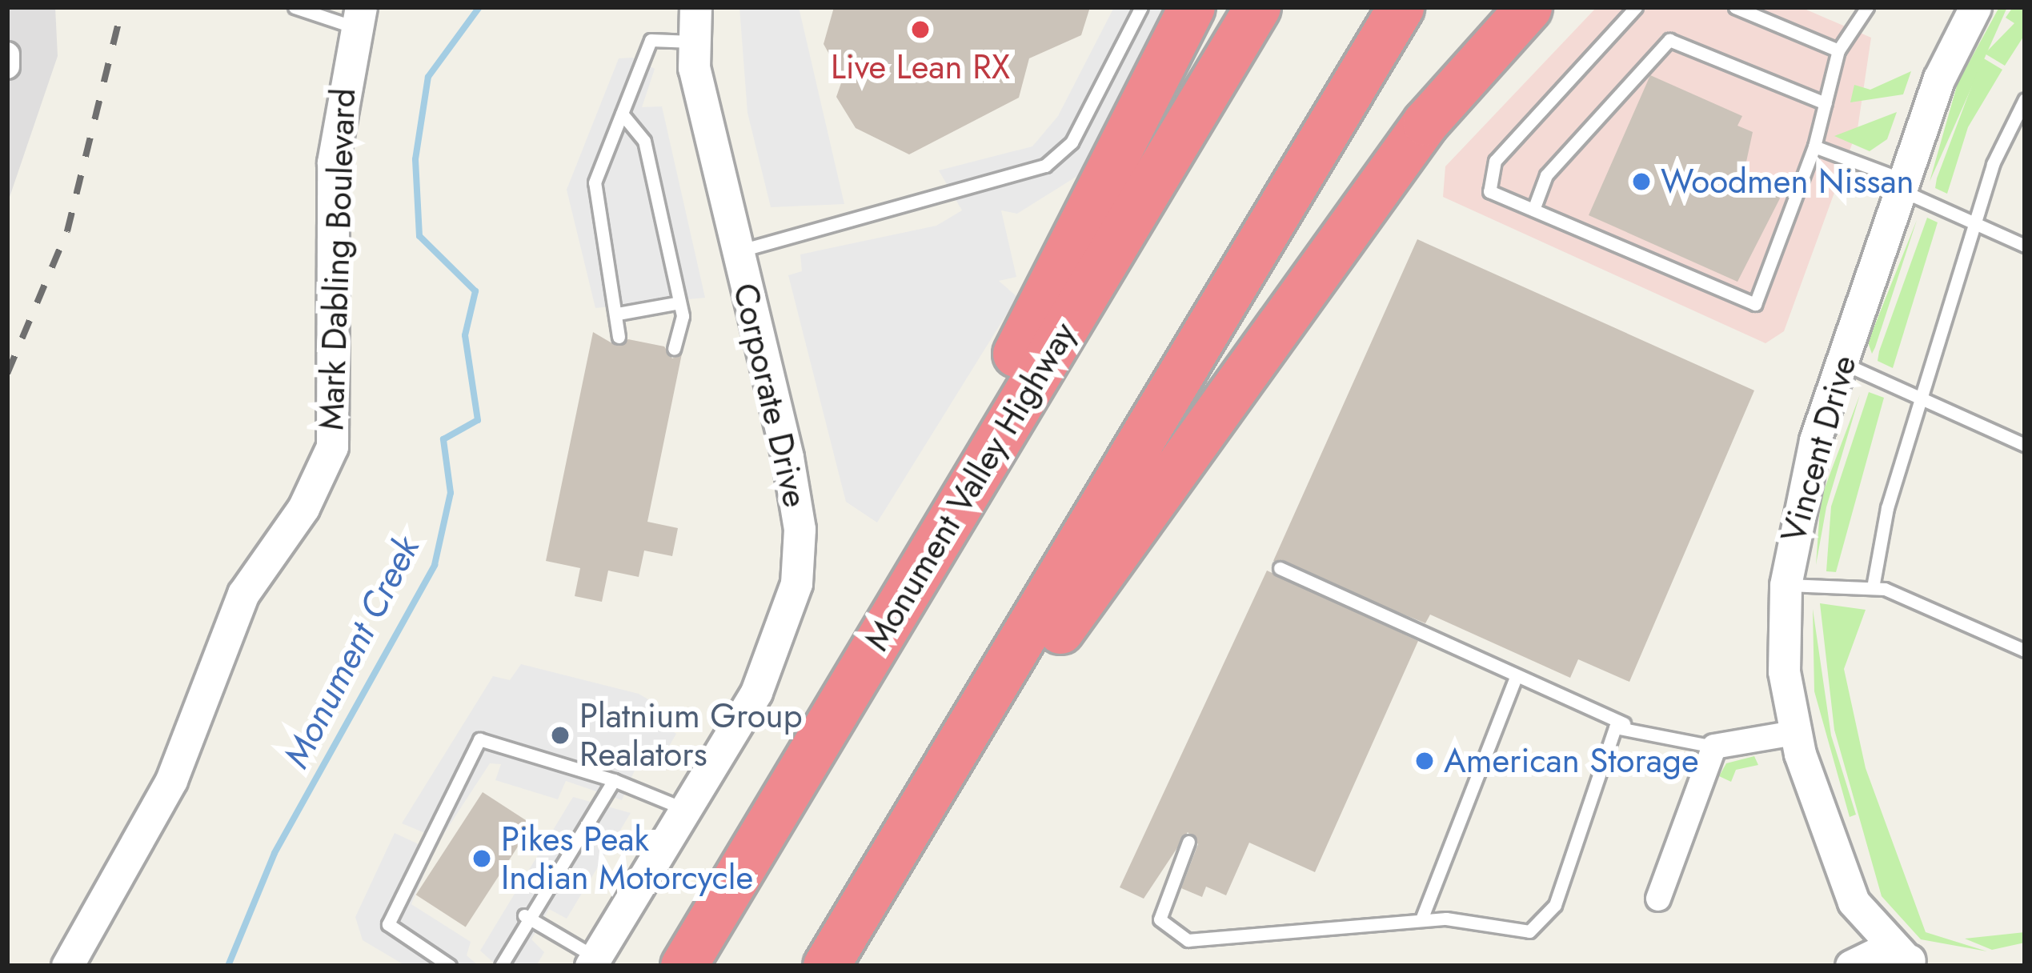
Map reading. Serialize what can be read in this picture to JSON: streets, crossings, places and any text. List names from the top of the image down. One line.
{"streets":{"highway":["Monument Valley Highway"],"street":["Mark Dabling Boulevard","Corporate Drive","Vincent Drive"]},"water":["Monument Creek"],"places":["Live Lean RX","Woodmen Nissan","Platnium Group Realators","American Storage","Pikes Peak Indian Motorcycle"]}
